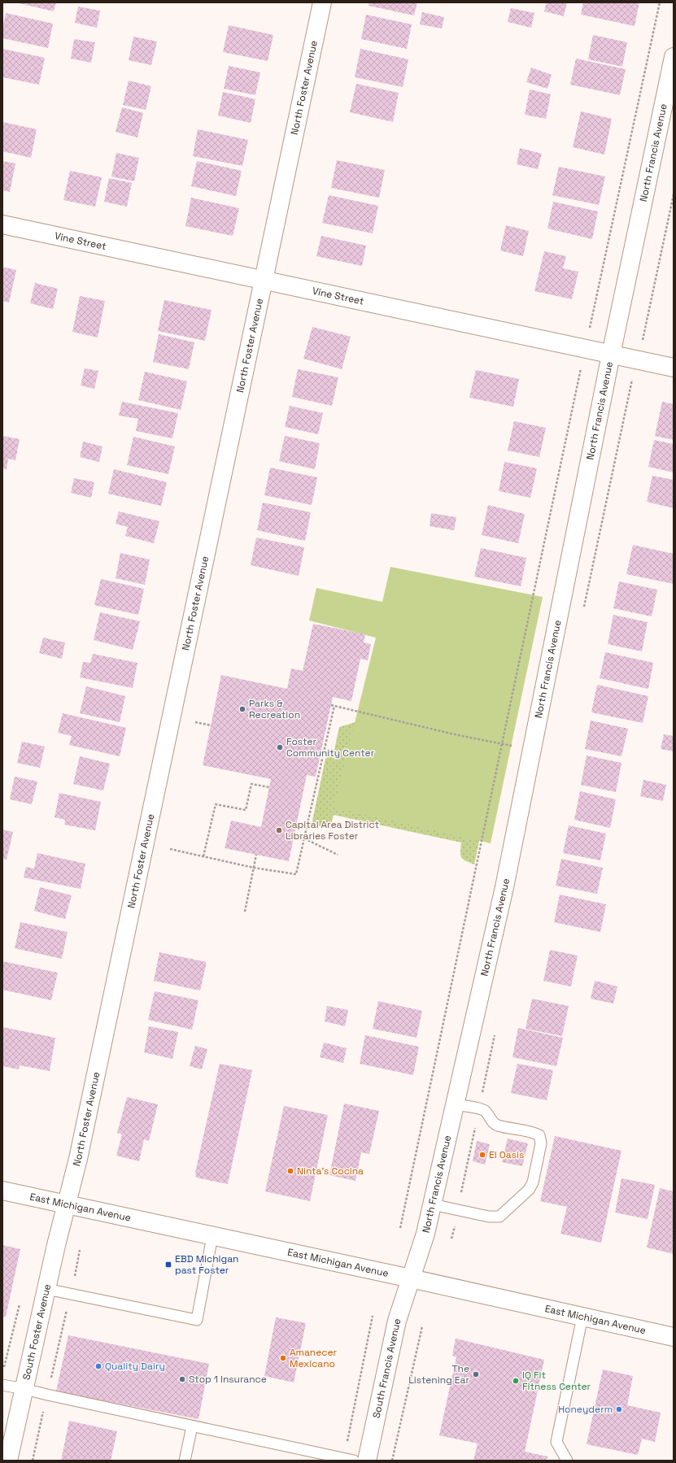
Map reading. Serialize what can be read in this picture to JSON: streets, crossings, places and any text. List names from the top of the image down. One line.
{"streets":{"street":["North Foster Avenue","North Francis Avenue","Vine Street","East Michigan Avenue","South Foster Avenue","South Francis Avenue"]},"crossings":[["North Foster Avenue","Vine Street"],["North Foster Avenue","East Michigan Avenue"],["North Foster Avenue","South Foster Avenue"],["North Francis Avenue","Vine Street"],["North Francis Avenue","East Michigan Avenue"],["North Francis Avenue","South Francis Avenue"],["East Michigan Avenue","South Foster Avenue"],["East Michigan Avenue","South Francis Avenue"]],"places":{"other":["Parks & Recreation","Foster Community Center","Capital Area District Libraries Foster","El Oasis","Ninta's Cocina","Amanecer Mexicano","Quality Dairy","The Listening Ear","Stop 1 Insurance","IQ Fit Fitness Center","Honeyderm"],"transit":["EBD Michigan past Foster"]}}
